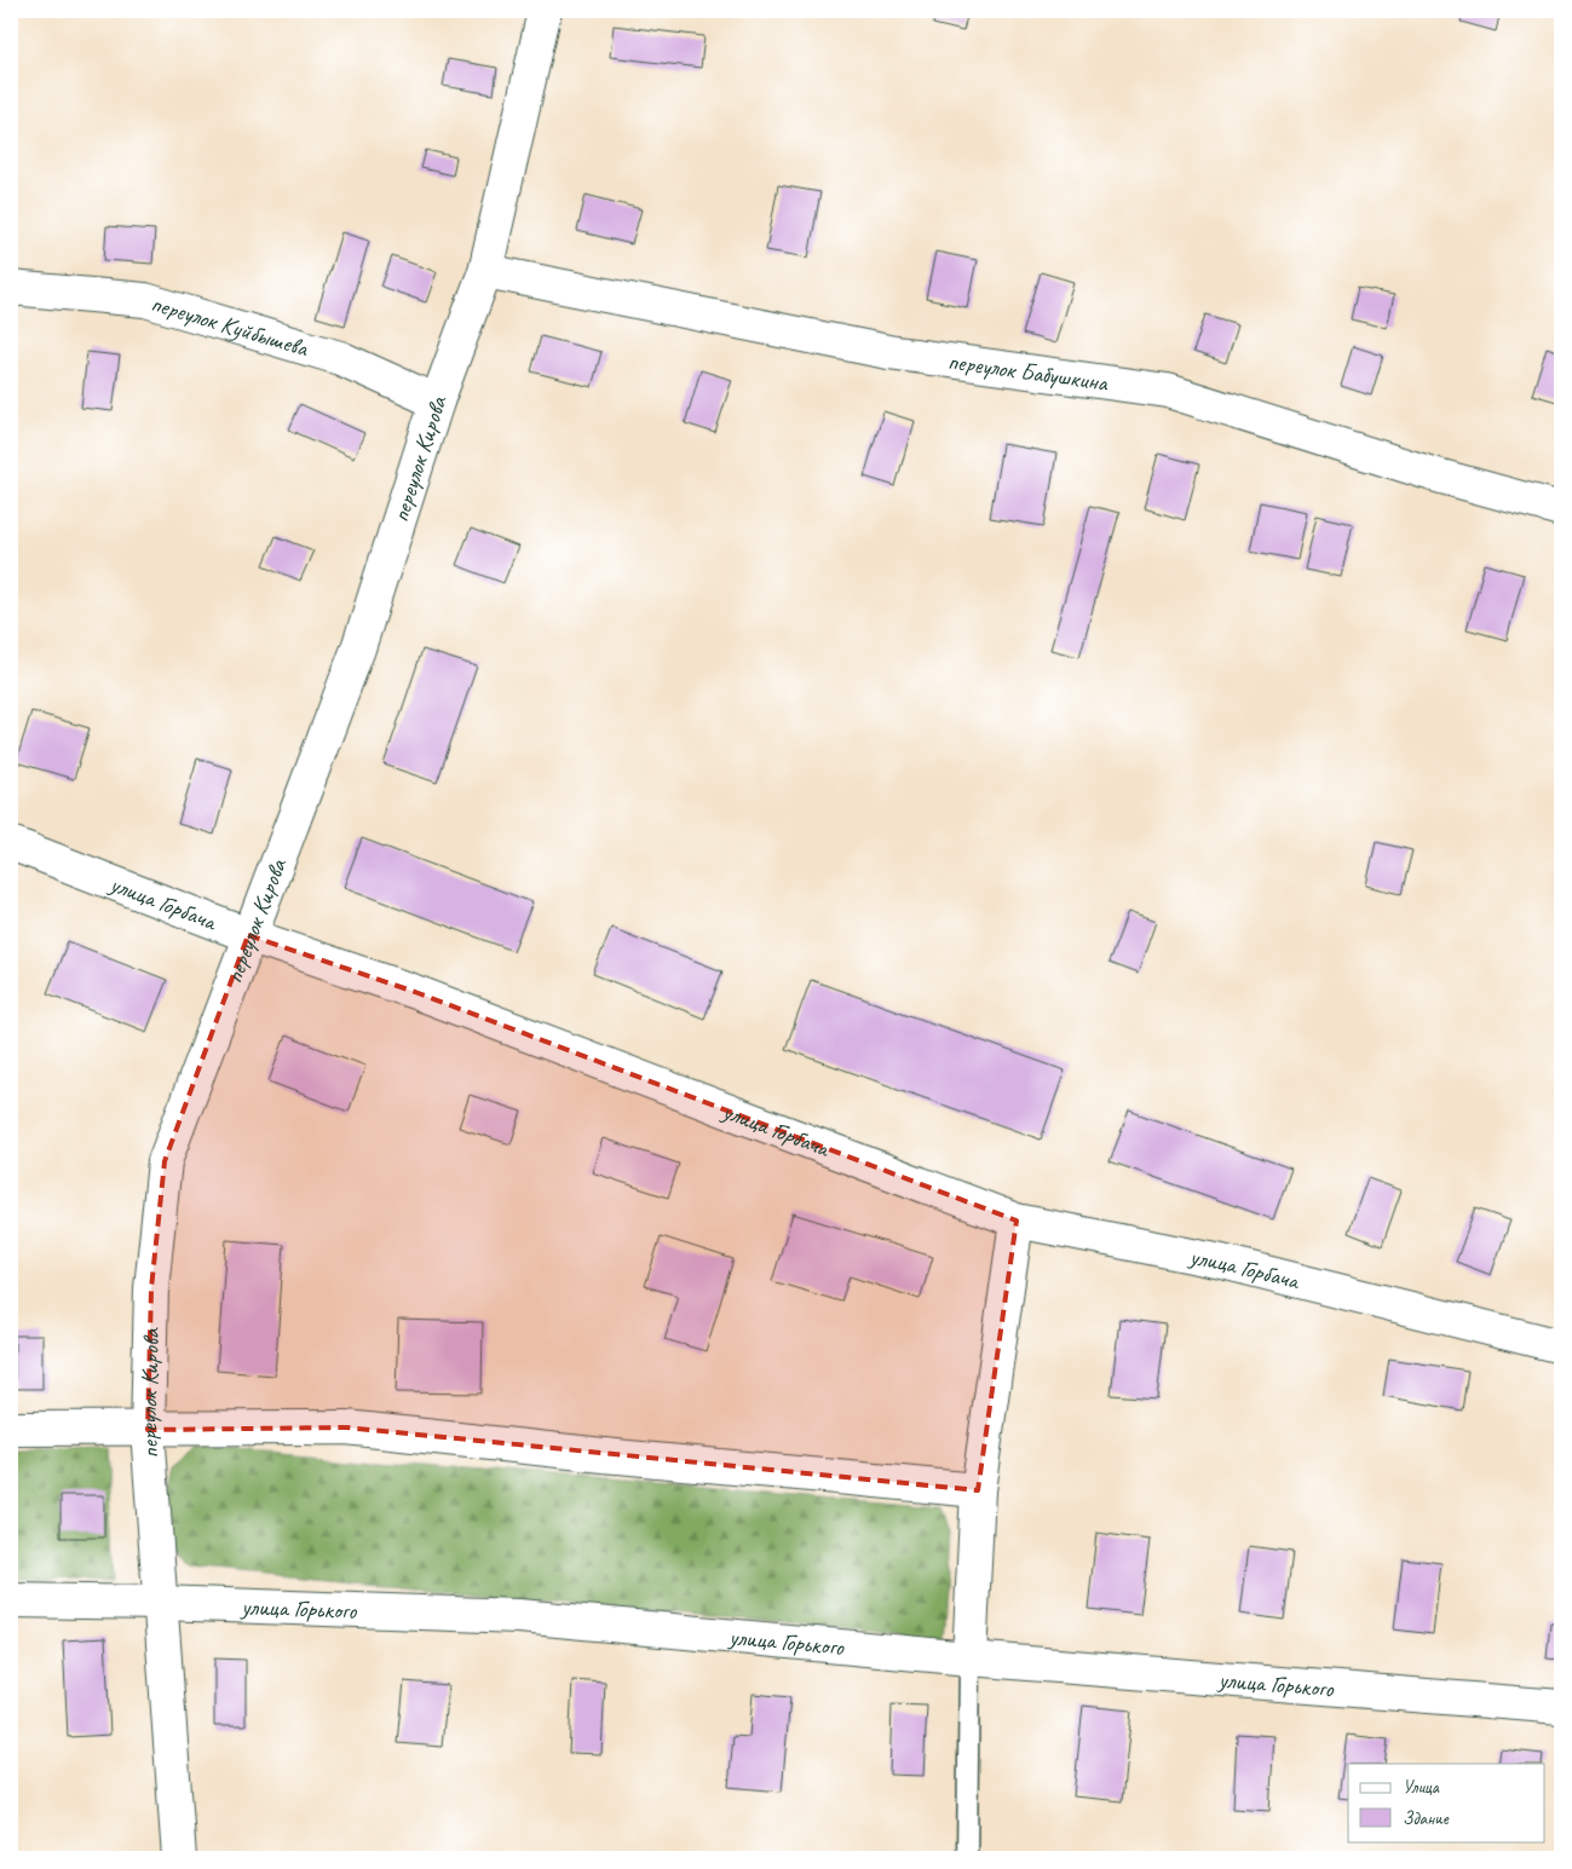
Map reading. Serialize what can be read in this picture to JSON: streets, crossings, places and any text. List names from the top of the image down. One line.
{"streets":{"street":["переулок Куйбышева","переулок Бабушкина","переулок Кирова","улица Горбача","улица Горького"]},"crossings":[["переулок Куйбышева","переулок Кирова"],["переулок Бабушкина","переулок Кирова"],["переулок Кирова","улица Горбача"],["переулок Кирова","улица Горького"]],"legend":["Улица","Здание"]}
